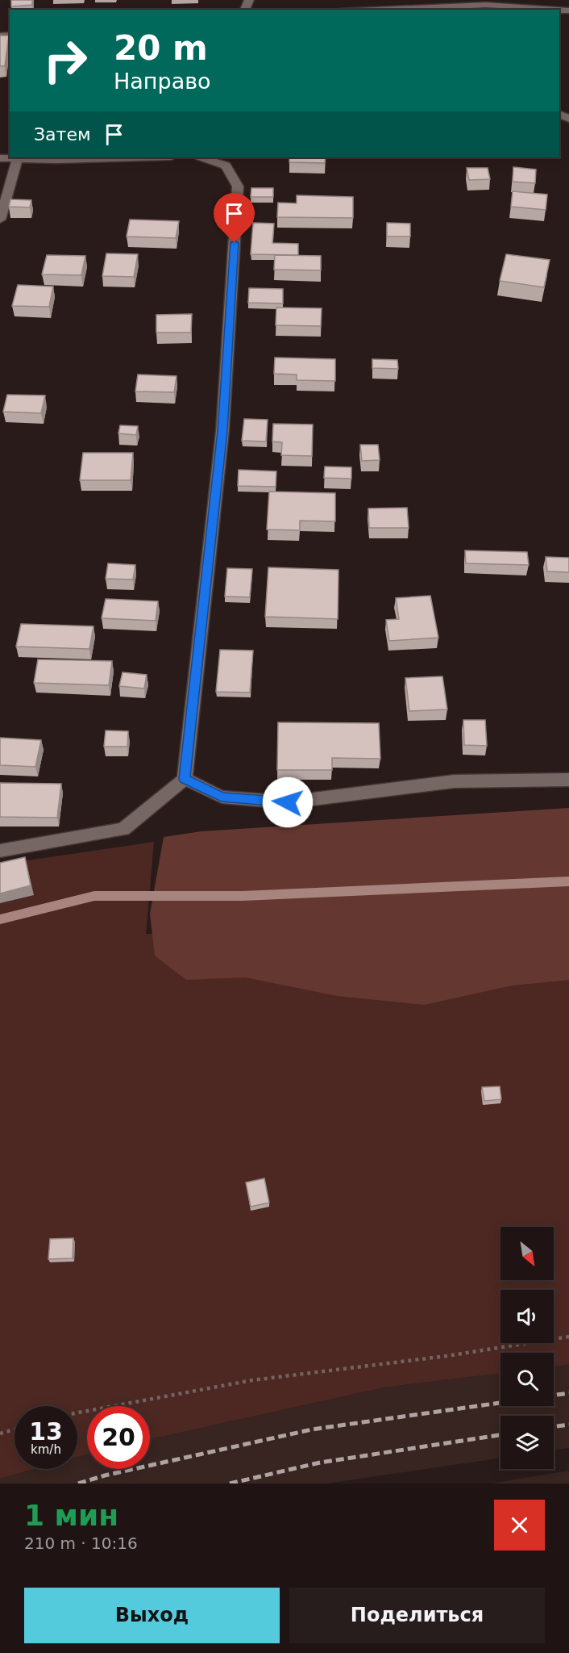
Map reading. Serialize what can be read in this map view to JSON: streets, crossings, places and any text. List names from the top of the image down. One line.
{"north":"bottom right","page":{"turn":["20 m","Направо"],"then":"Затем","speed":"13 km/h","limit":"20","heading":["1 мин","210 m · 10:16"],"buttons":["Выход","Поделиться"]}}
